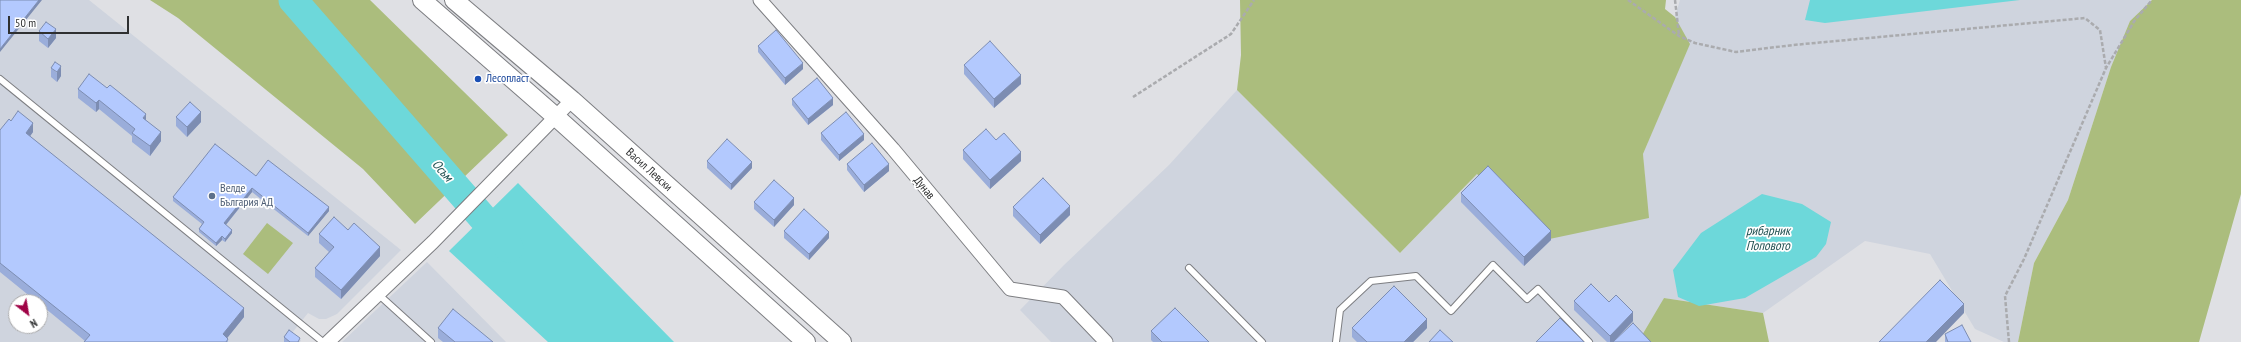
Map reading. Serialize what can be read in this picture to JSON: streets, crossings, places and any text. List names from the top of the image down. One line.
{"streets":{"main road":["Васил Левски"],"street":["Дунав"]},"water":["Осъм","рибарник Поповото"],"places":["Лесопласт","Велде България АД"],"scale_bar":"50 m","north":"bottom right"}
